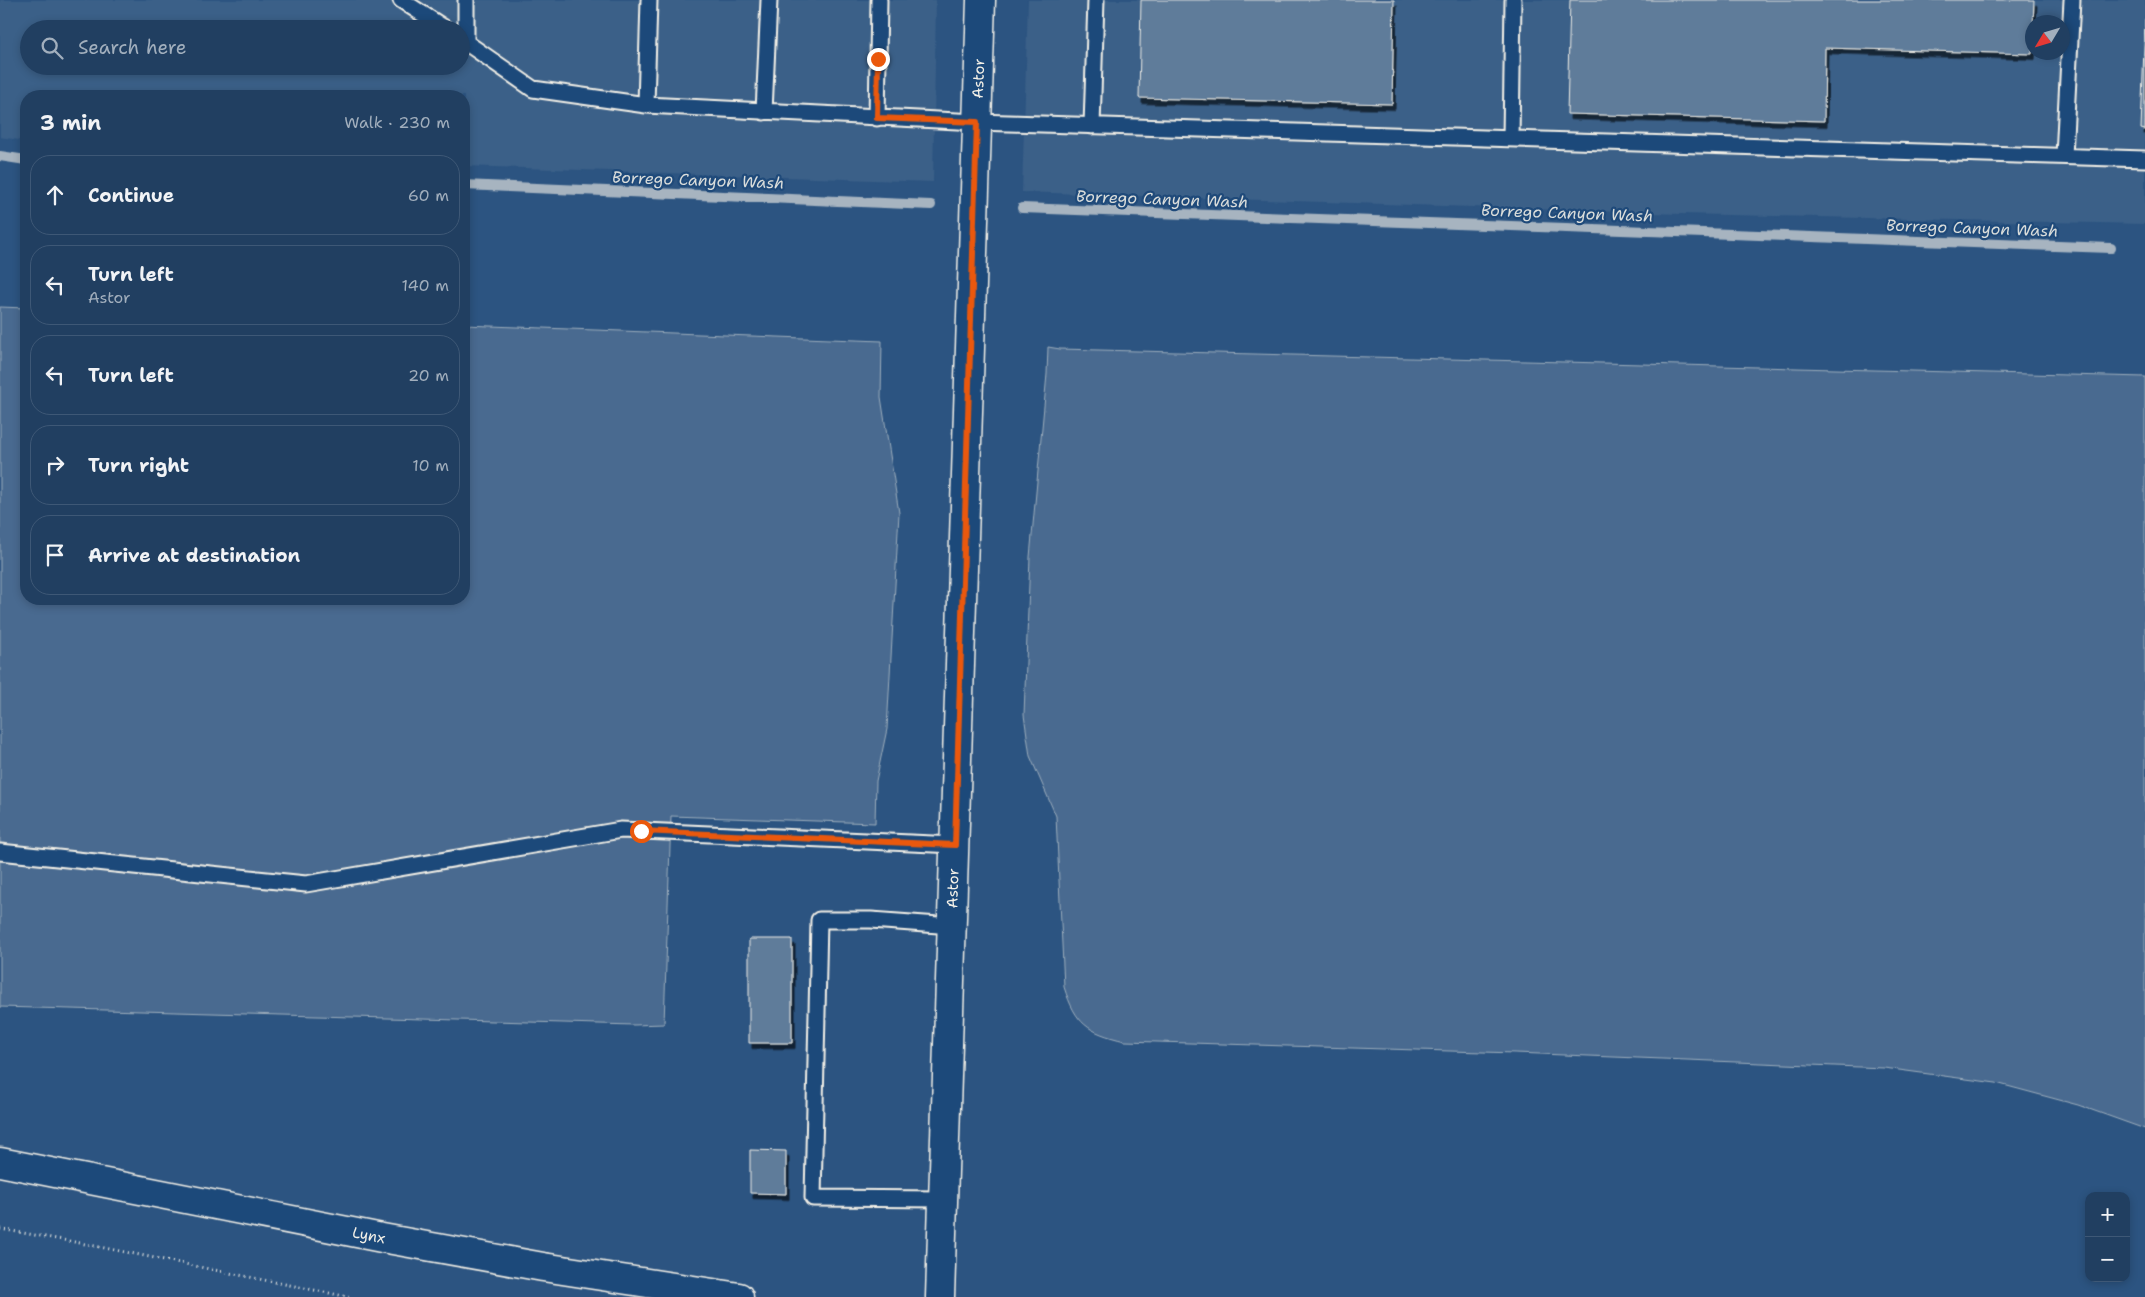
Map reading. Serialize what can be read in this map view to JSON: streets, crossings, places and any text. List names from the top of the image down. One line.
{"streets":{"street":["Astor","Lynx"]},"water":["Borrego Canyon Wash"],"north":"bottom left","page":{"search":"Search here","heading":["3 min","Walk · 230 m"],"list":[["Continue","60 m"],["Turn left","Astor","140 m"],["Turn left","20 m"],["Turn right","10 m"],"Arrive at destination"],"map_buttons":["+","−"]}}
